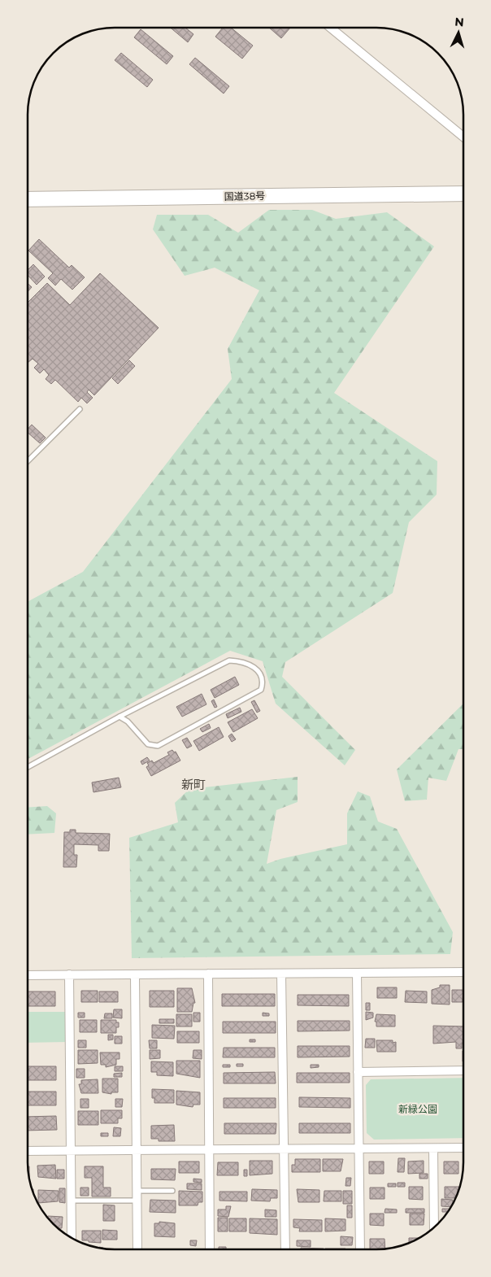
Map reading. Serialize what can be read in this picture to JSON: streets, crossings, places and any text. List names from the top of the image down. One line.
{"streets":{"highway":["国道38号"]},"districts":["新町"],"parks":["新緑公園"],"north":"top"}
